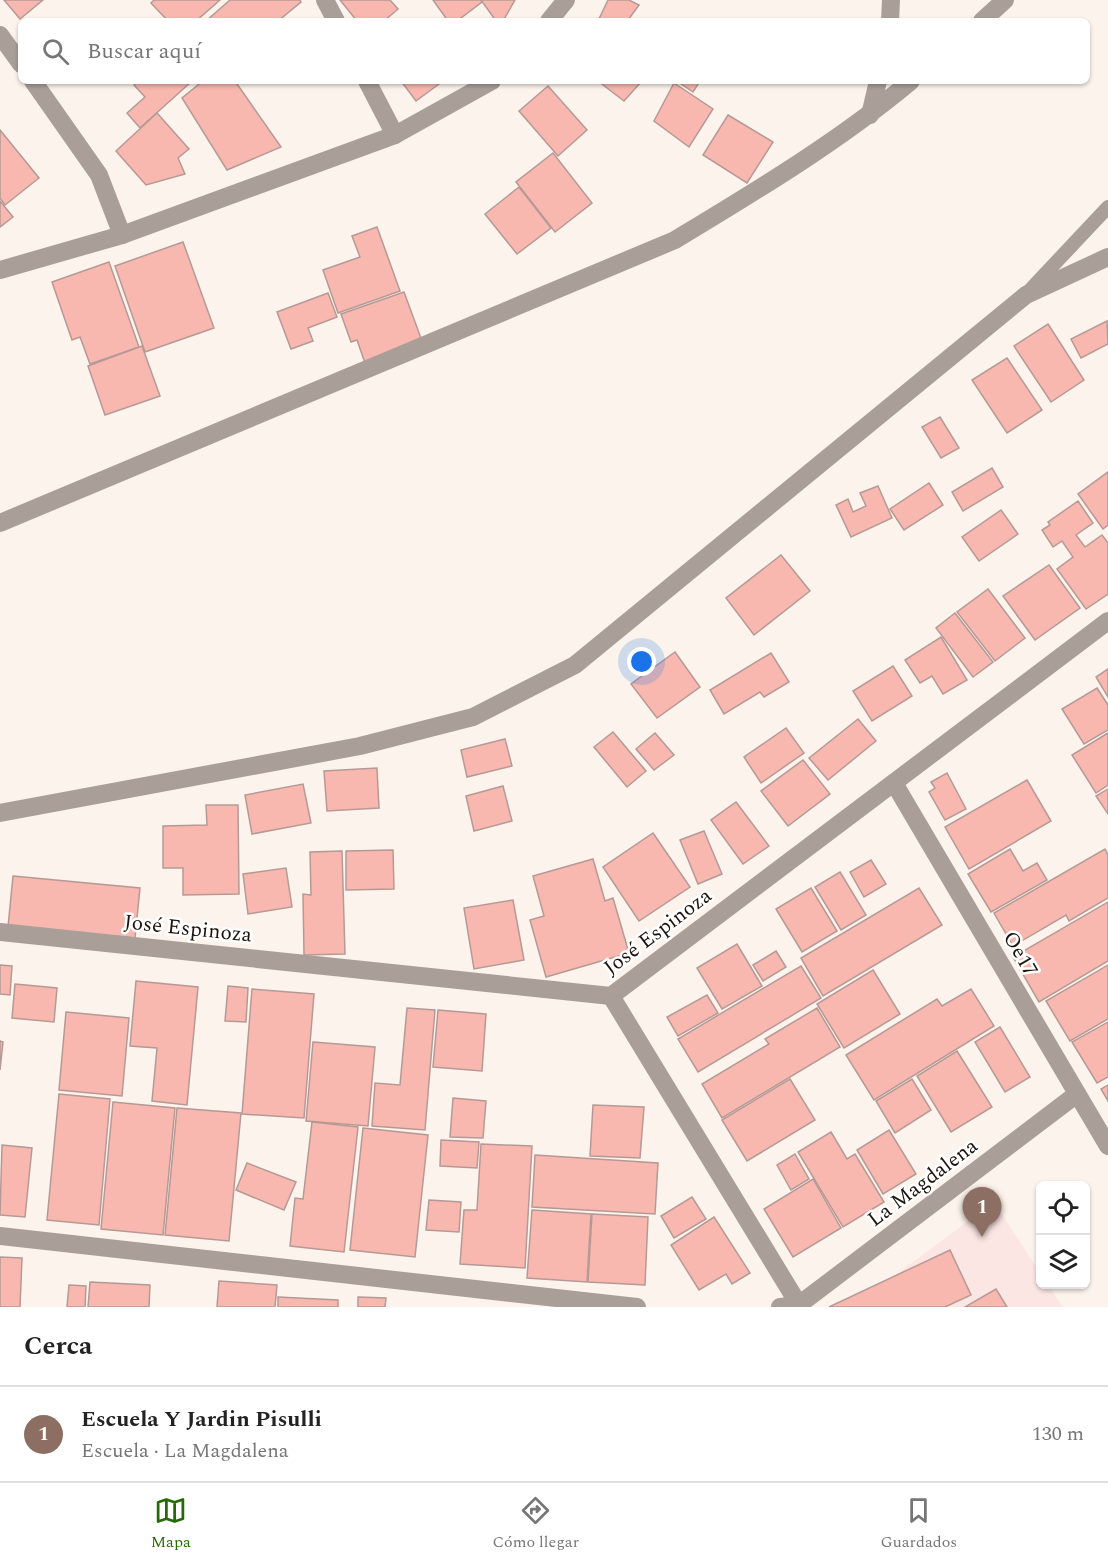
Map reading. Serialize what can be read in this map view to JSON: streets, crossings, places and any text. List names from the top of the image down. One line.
{"streets":{"street":["José Espinoza","Oe17","La Magdalena"]},"crossings":[["José Espinoza","Oe17"],["Oe17","La Magdalena"]],"page":{"search":"Buscar aquí","pins":"1","heading":"Cerca","list":[{"mark":"1","name":"Escuela Y Jardin Pisulli","note":"Escuela · La Magdalena","value":"130 m"}],"nav":["Mapa","Cómo llegar","Guardados"]}}
